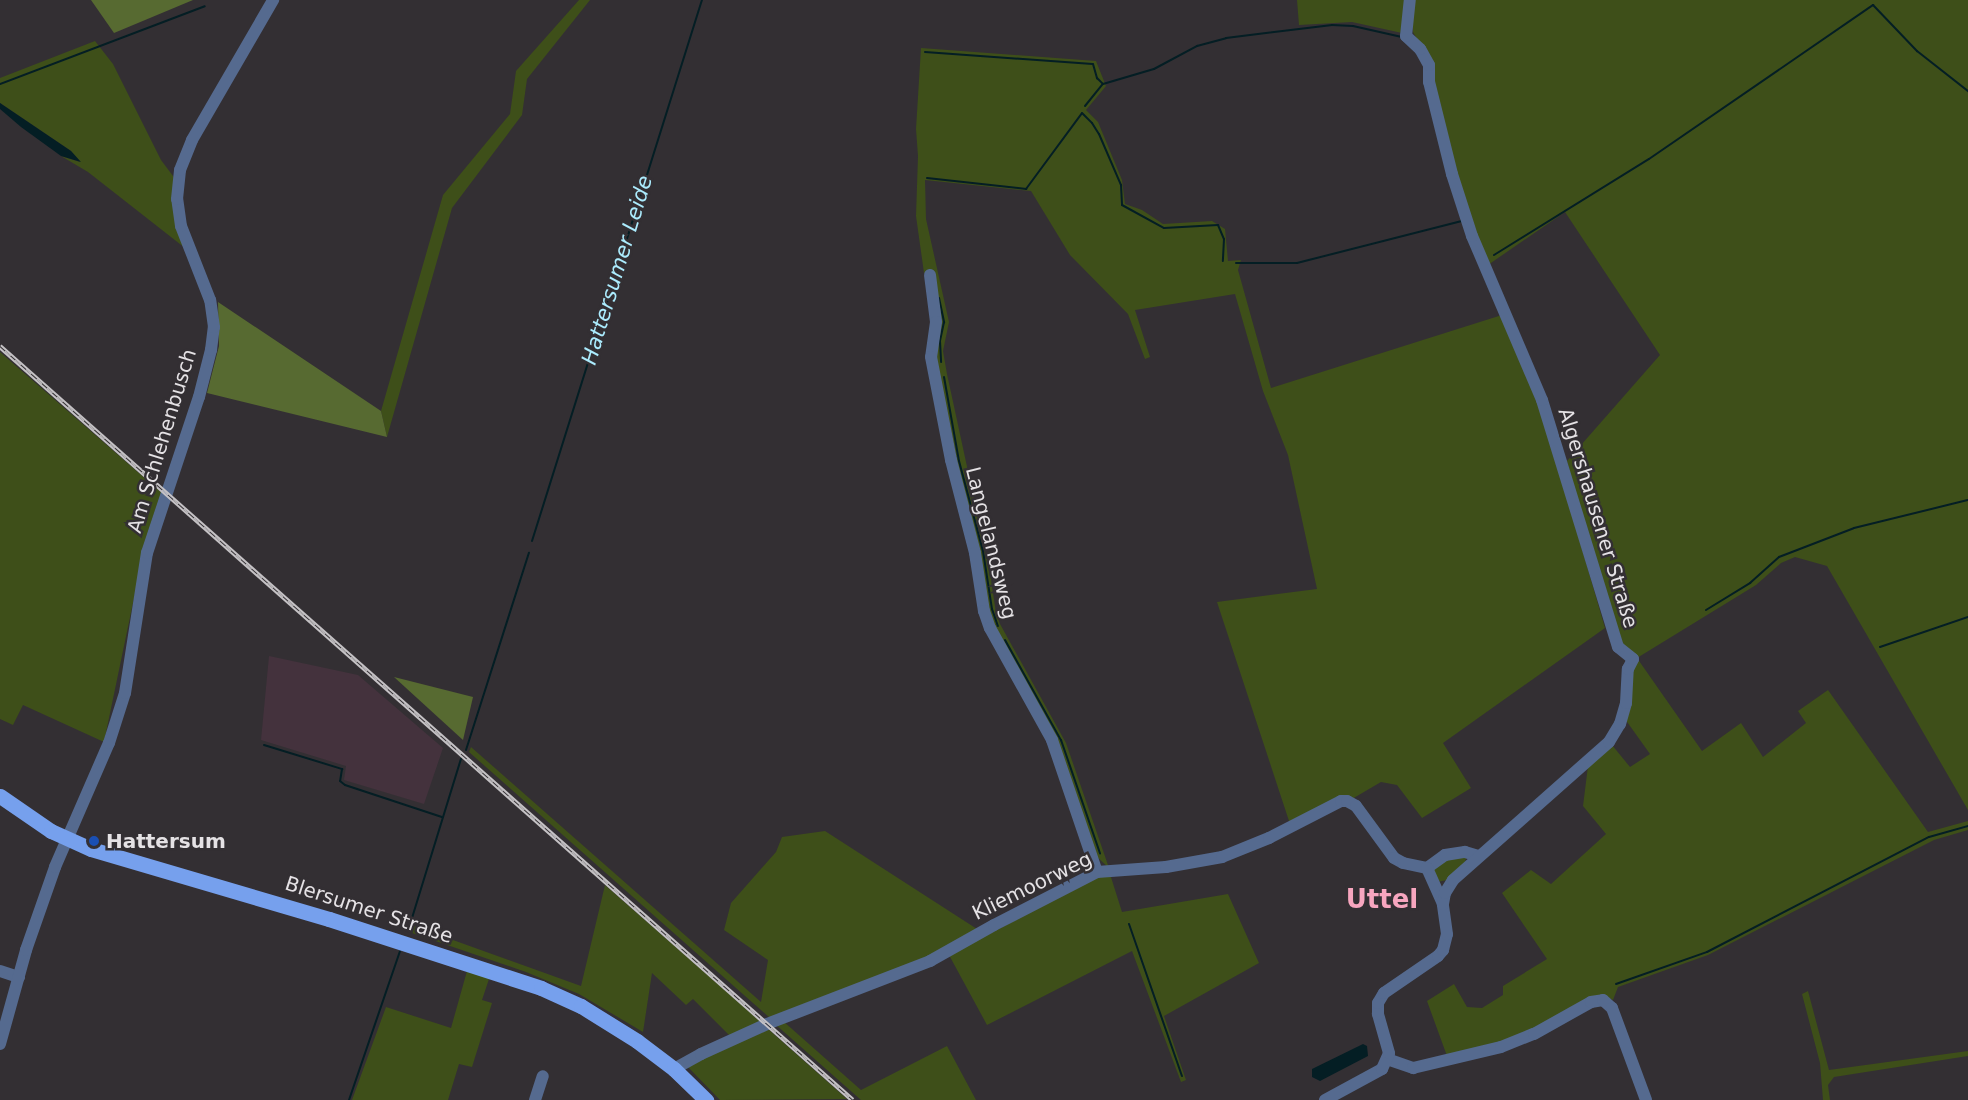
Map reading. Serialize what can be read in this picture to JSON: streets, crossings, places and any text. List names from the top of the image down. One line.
{"streets":{"main road":["Blersumer Straße"],"street":["Am Schlehenbusch","Algershausener Straße","Langelandsweg","Kliemoorweg"]},"crossings":[["Am Schlehenbusch","Blersumer Straße"],["Langelandsweg","Kliemoorweg"],["Kliemoorweg","Blersumer Straße"]],"districts":["Uttel"],"water":["Hattersumer Leide"],"places":["Hattersum"]}
